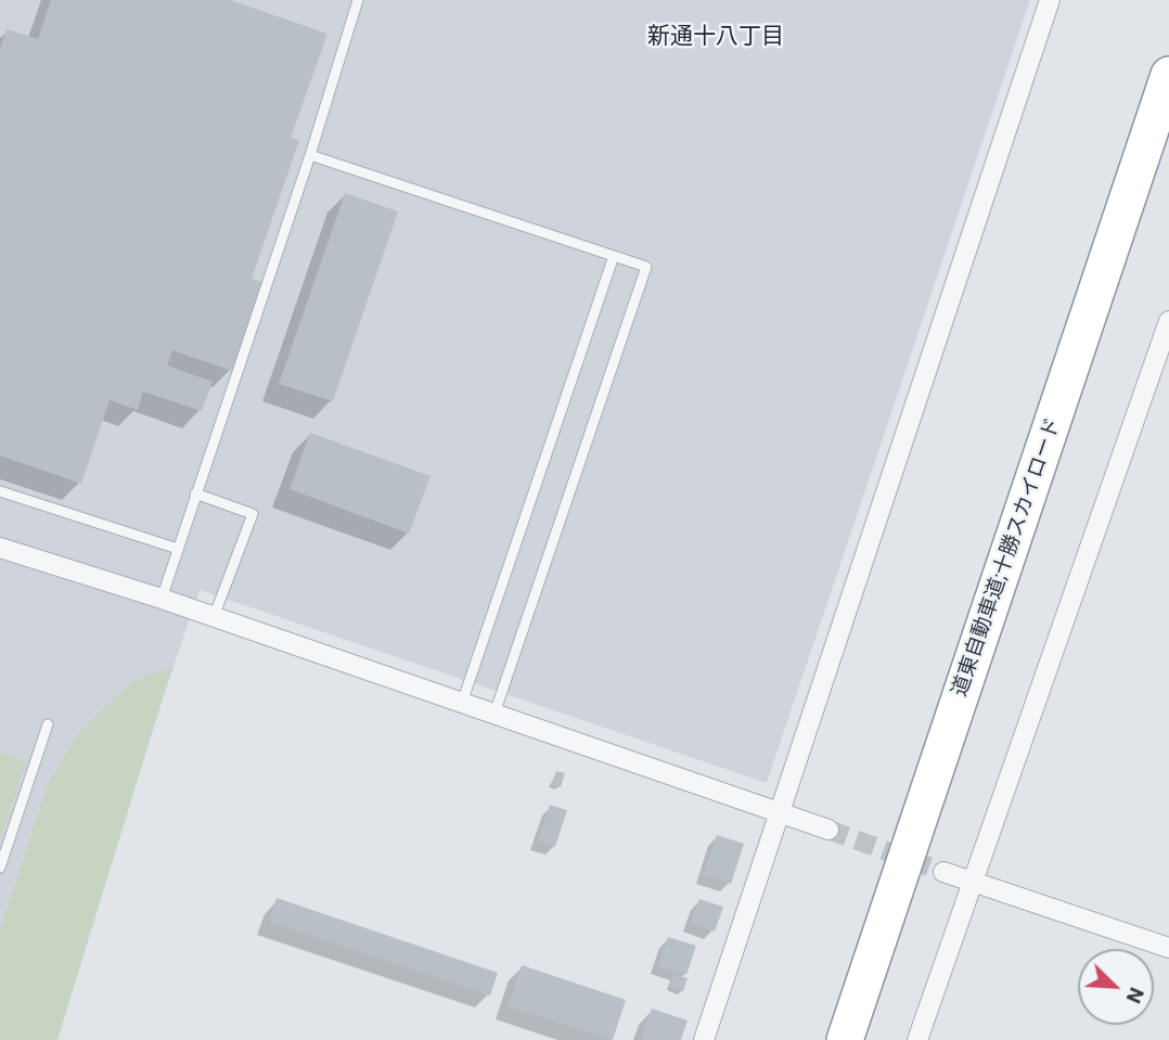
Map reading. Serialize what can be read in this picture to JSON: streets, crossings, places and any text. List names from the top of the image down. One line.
{"streets":{"highway":["道東自動車道;十勝スカイロード"]},"districts":["新通十八丁目"],"north":"bottom right"}
